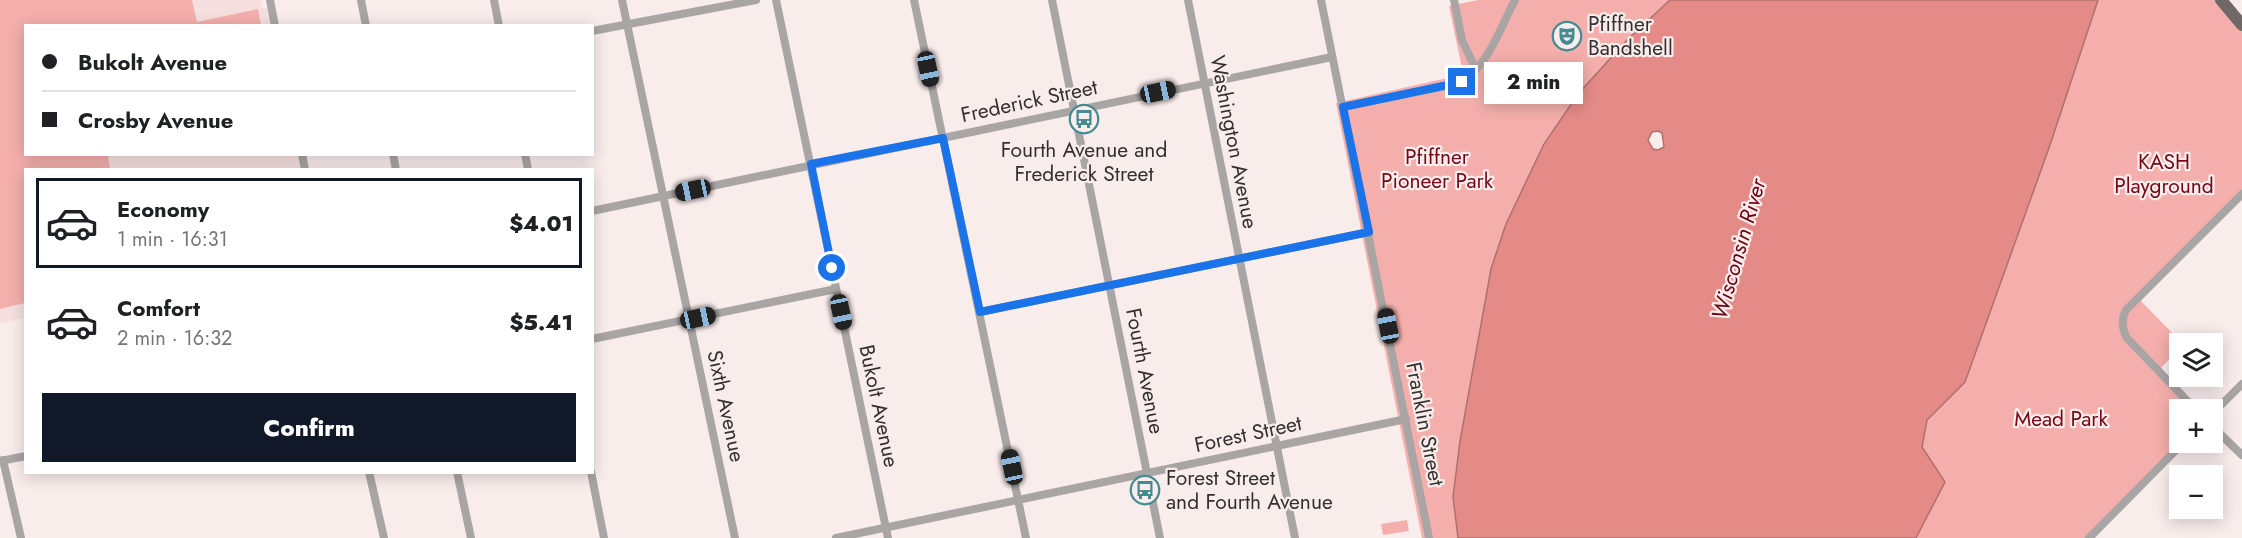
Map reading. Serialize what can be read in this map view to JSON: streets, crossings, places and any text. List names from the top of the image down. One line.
{"streets":{"street":["Frederick Street","Washington Avenue","Fourth Avenue","Sixth Avenue","Bukolt Avenue","Franklin Street","Forest Street"]},"crossings":[["Frederick Street","Washington Avenue"],["Frederick Street","Fourth Avenue"],["Frederick Street","Sixth Avenue"],["Frederick Street","Bukolt Avenue"],["Frederick Street","Franklin Street"],["Washington Avenue","Forest Street"],["Fourth Avenue","Forest Street"],["Bukolt Avenue","Forest Street"],["Franklin Street","Forest Street"]],"water":["Wisconsin River"],"parks":["Pfiffner Pioneer Park","KASH Playground","Mead Park"],"places":{"theatre":["Pfiffner Bandshell"],"bus stop":["Fourth Avenue and Frederick Street","Forest Street and Fourth Avenue"]},"page":{"banner":["Bukolt Avenue","Crosby Avenue"],"bubble":"2 min","list":[{"name":"Economy","note":"1 min · 16:31","value":"$4.01"},{"name":"Comfort","note":"2 min · 16:32","value":"$5.41"}],"map_buttons":["+","−"],"buttons":"Confirm"}}
